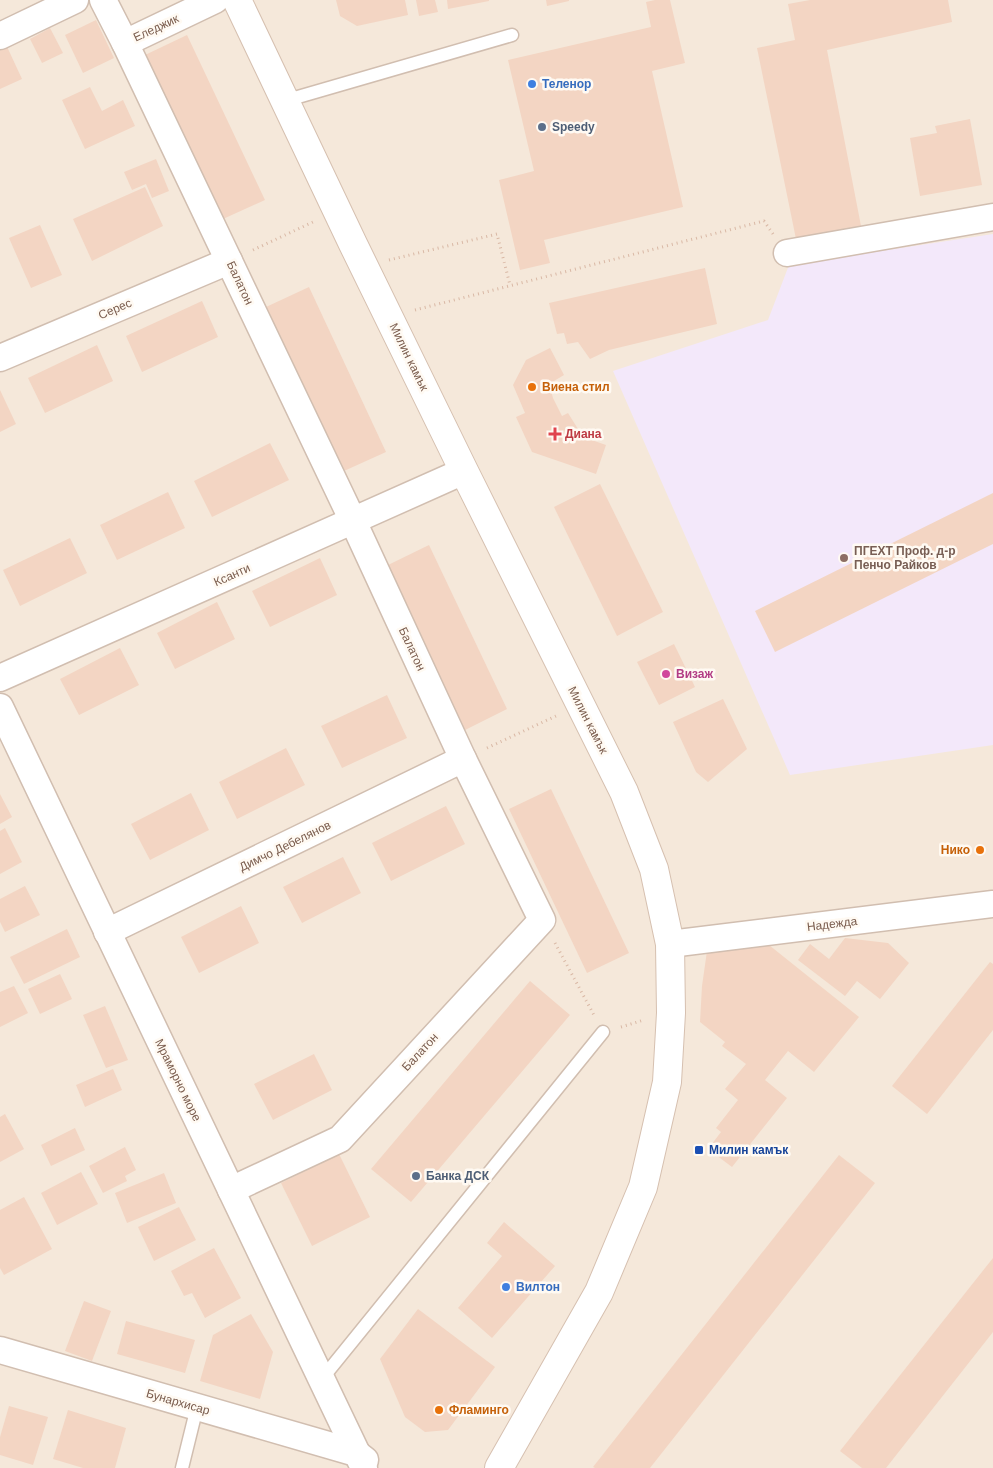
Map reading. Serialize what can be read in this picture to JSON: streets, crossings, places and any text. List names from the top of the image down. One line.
{"streets":{"street":["Еледжик","Балатон","Серес","Милин камък","Ксанти","Димчо Дебелянов","Надежда","Мраморно море","Бунархисар"]},"crossings":[["Еледжик","Балатон"],["Балатон","Серес"],["Балатон","Ксанти"],["Балатон","Димчо Дебелянов"],["Балатон","Мраморно море"],["Милин камък","Ксанти"],["Милин камък","Надежда"],["Димчо Дебелянов","Мраморно море"],["Мраморно море","Бунархисар"]],"places":{"other":["Теленор","Speedy","Виена стил","ПГЕХТ Проф. д-р Пенчо Райков","Визаж","Нико","Банка ДСК","Вилтон","Фламинго"],"health":["Диана"],"transit":["Милин камък"]}}
